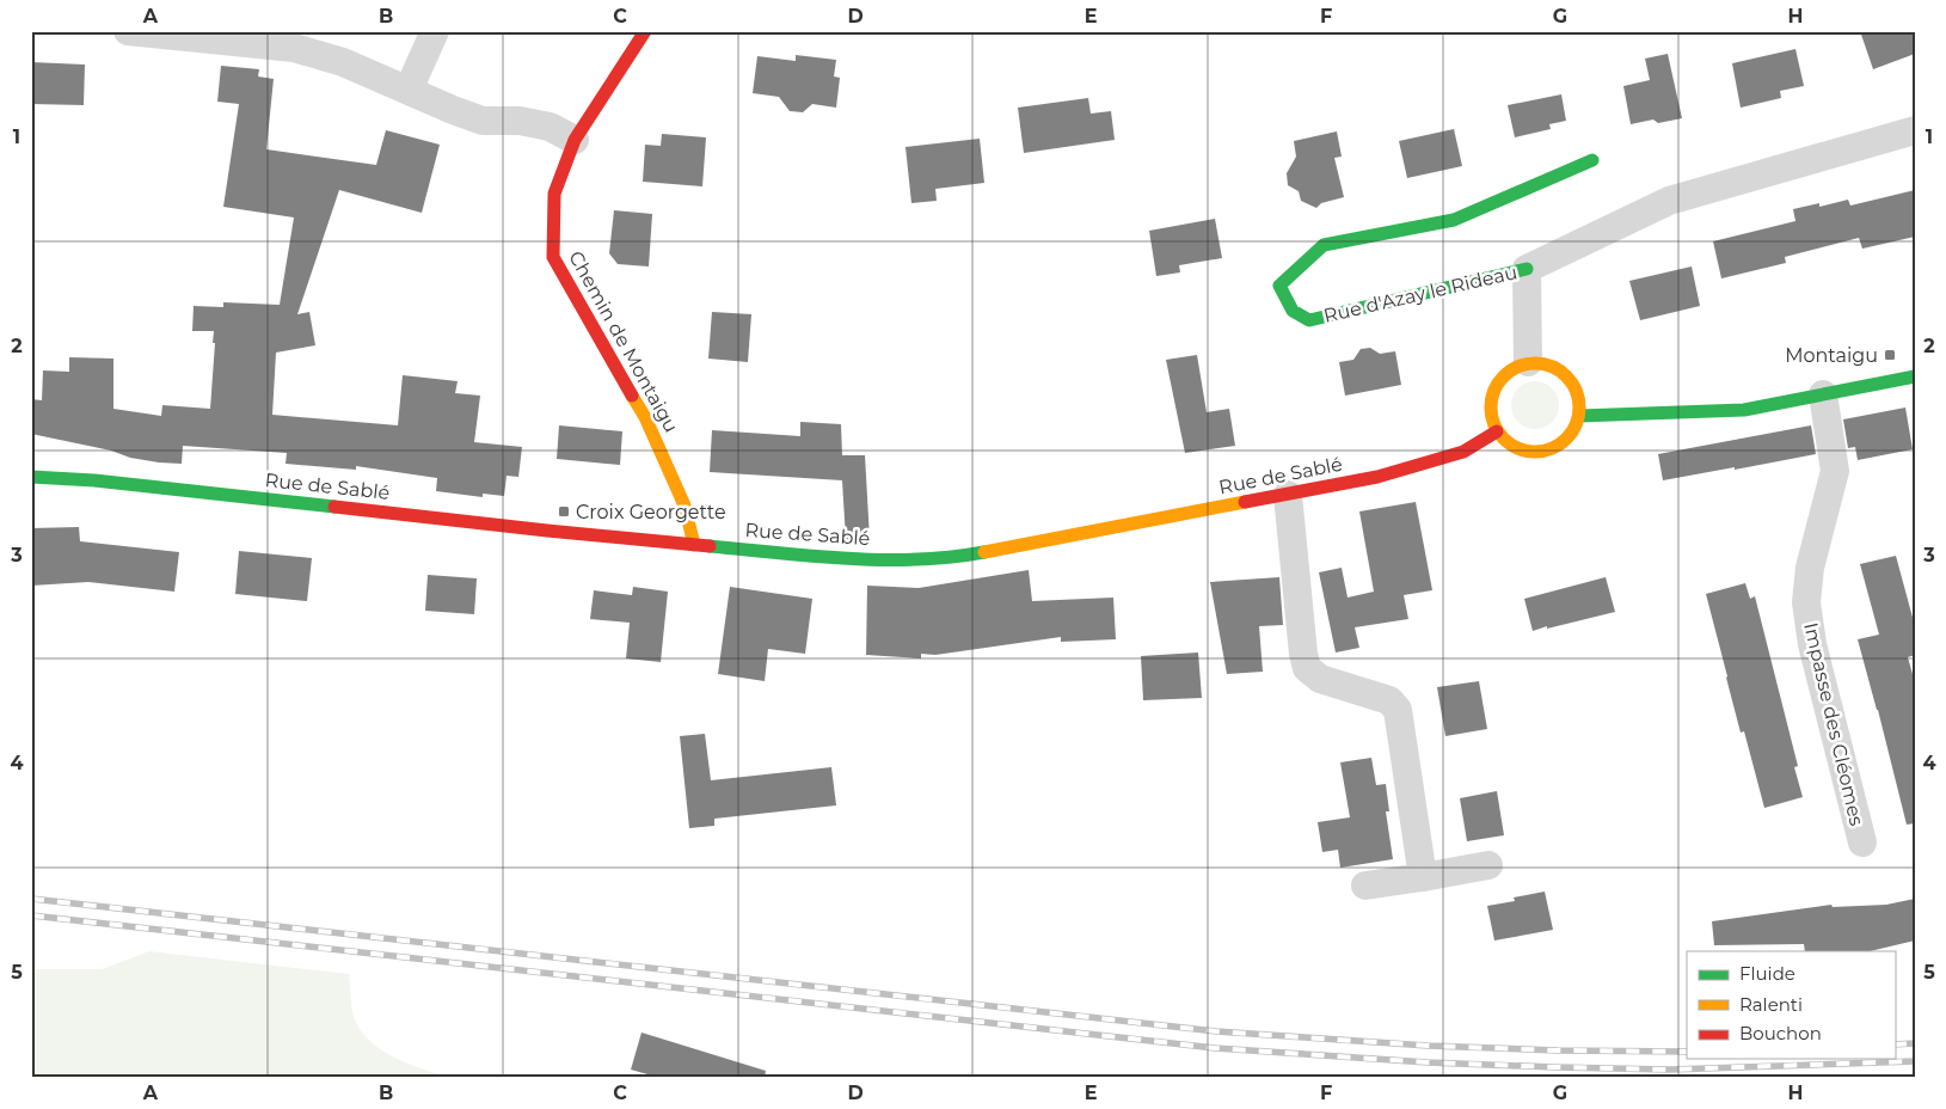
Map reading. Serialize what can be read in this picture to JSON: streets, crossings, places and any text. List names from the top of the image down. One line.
{"streets":{"main road":["Rue d'Azay le Rideau","Chemin de Montaigu","Rue de Sablé"],"street":["Impasse des Cléomes"]},"crossings":[["Rue d'Azay le Rideau","Rue de Sablé"],["Chemin de Montaigu","Rue de Sablé"]],"places":{"transit":["Montaigu","Croix Georgette"]},"legend":["Fluide","Ralenti","Bouchon"],"grid":{"columns":["A","B","C","D","E","F","G","H"],"rows":["1","2","3","4","5"]}}
